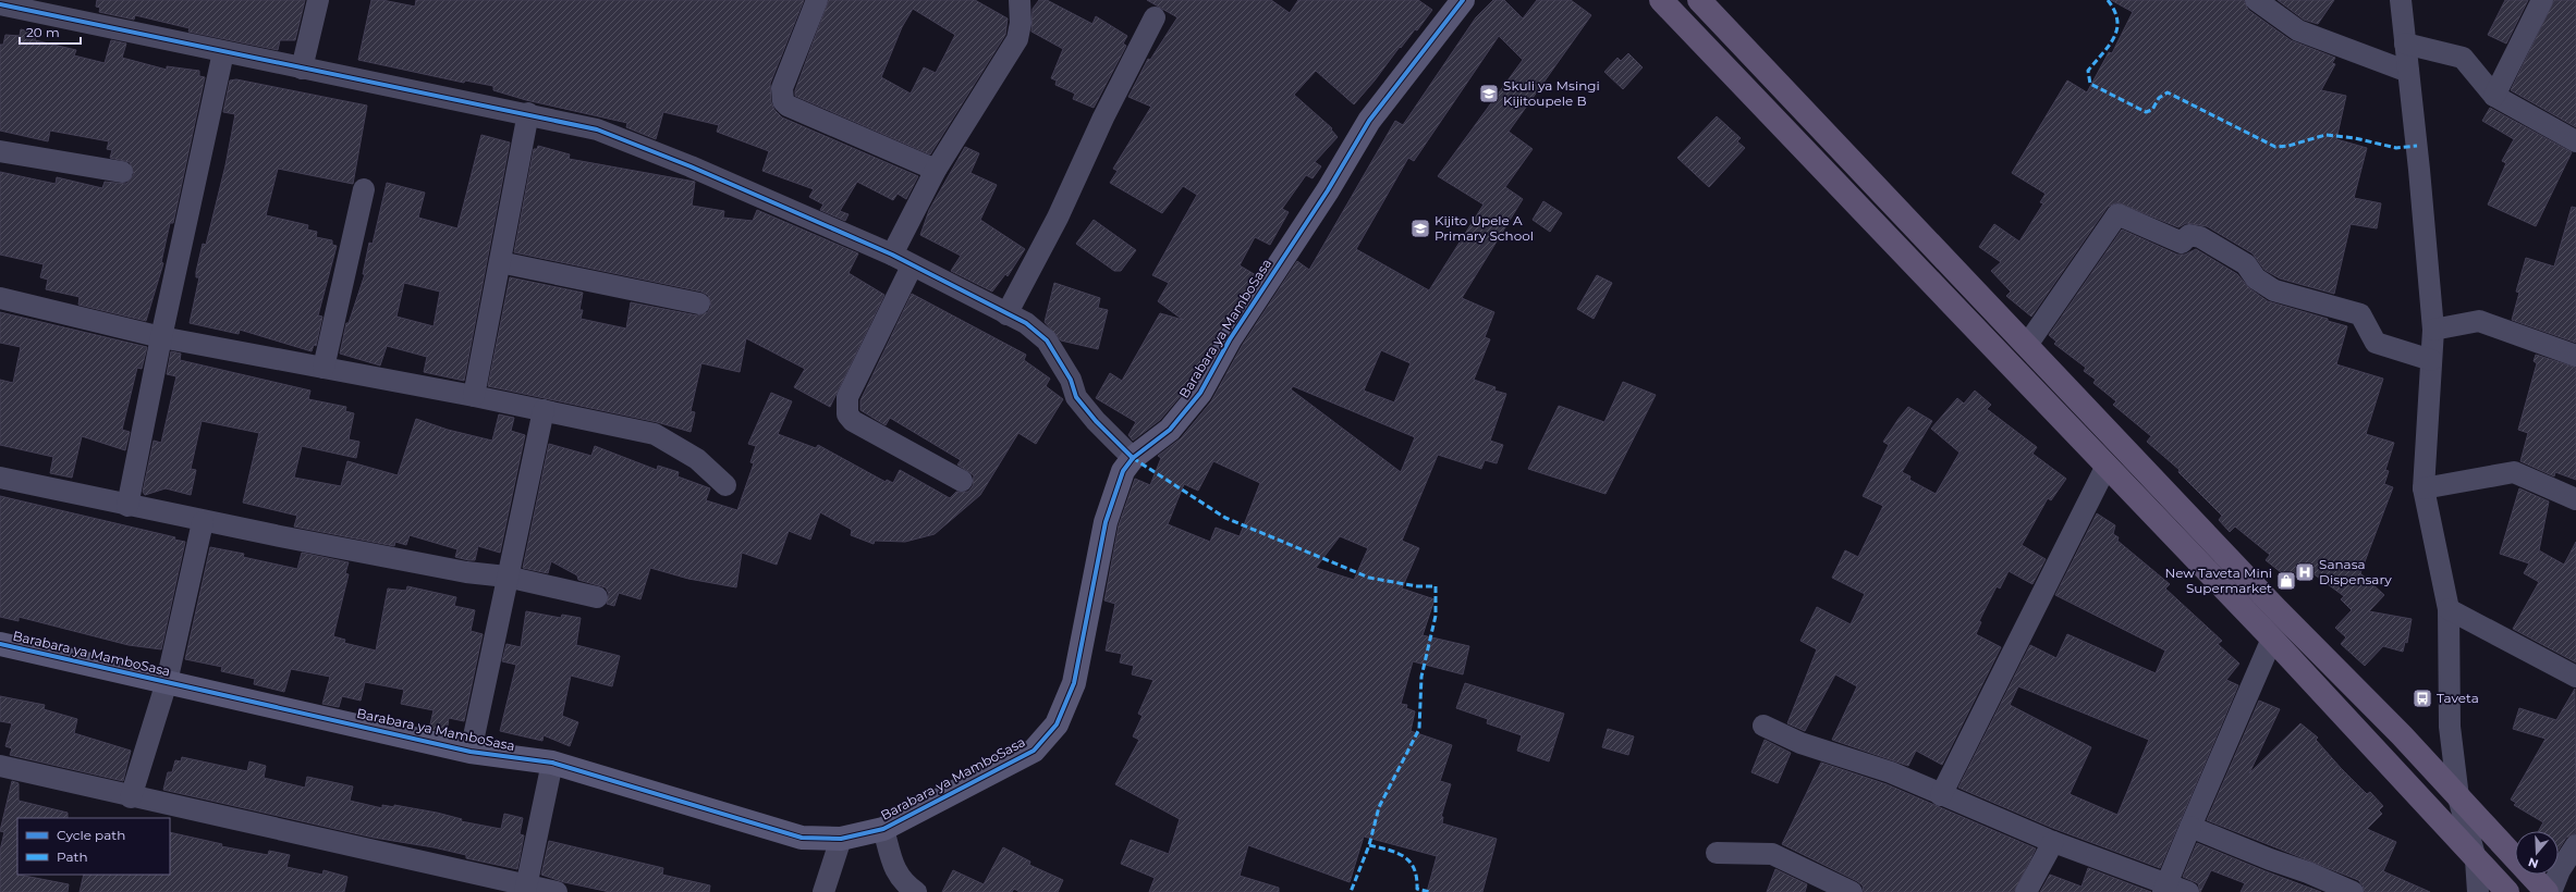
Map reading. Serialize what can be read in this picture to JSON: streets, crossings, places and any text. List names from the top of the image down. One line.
{"streets":{"street":["Barabara ya MamboSasa"]},"places":{"school or university":["Skuli ya Msingi Kijitoupele B","Kijito Upele A Primary School"],"hospital":["Sanasa Dispensary"],"shop":["New Taveta Mini Supermarket"],"bus stop":["Taveta"]},"legend":["Cycle path","Path"],"scale_bar":"20 m","north":"bottom"}
